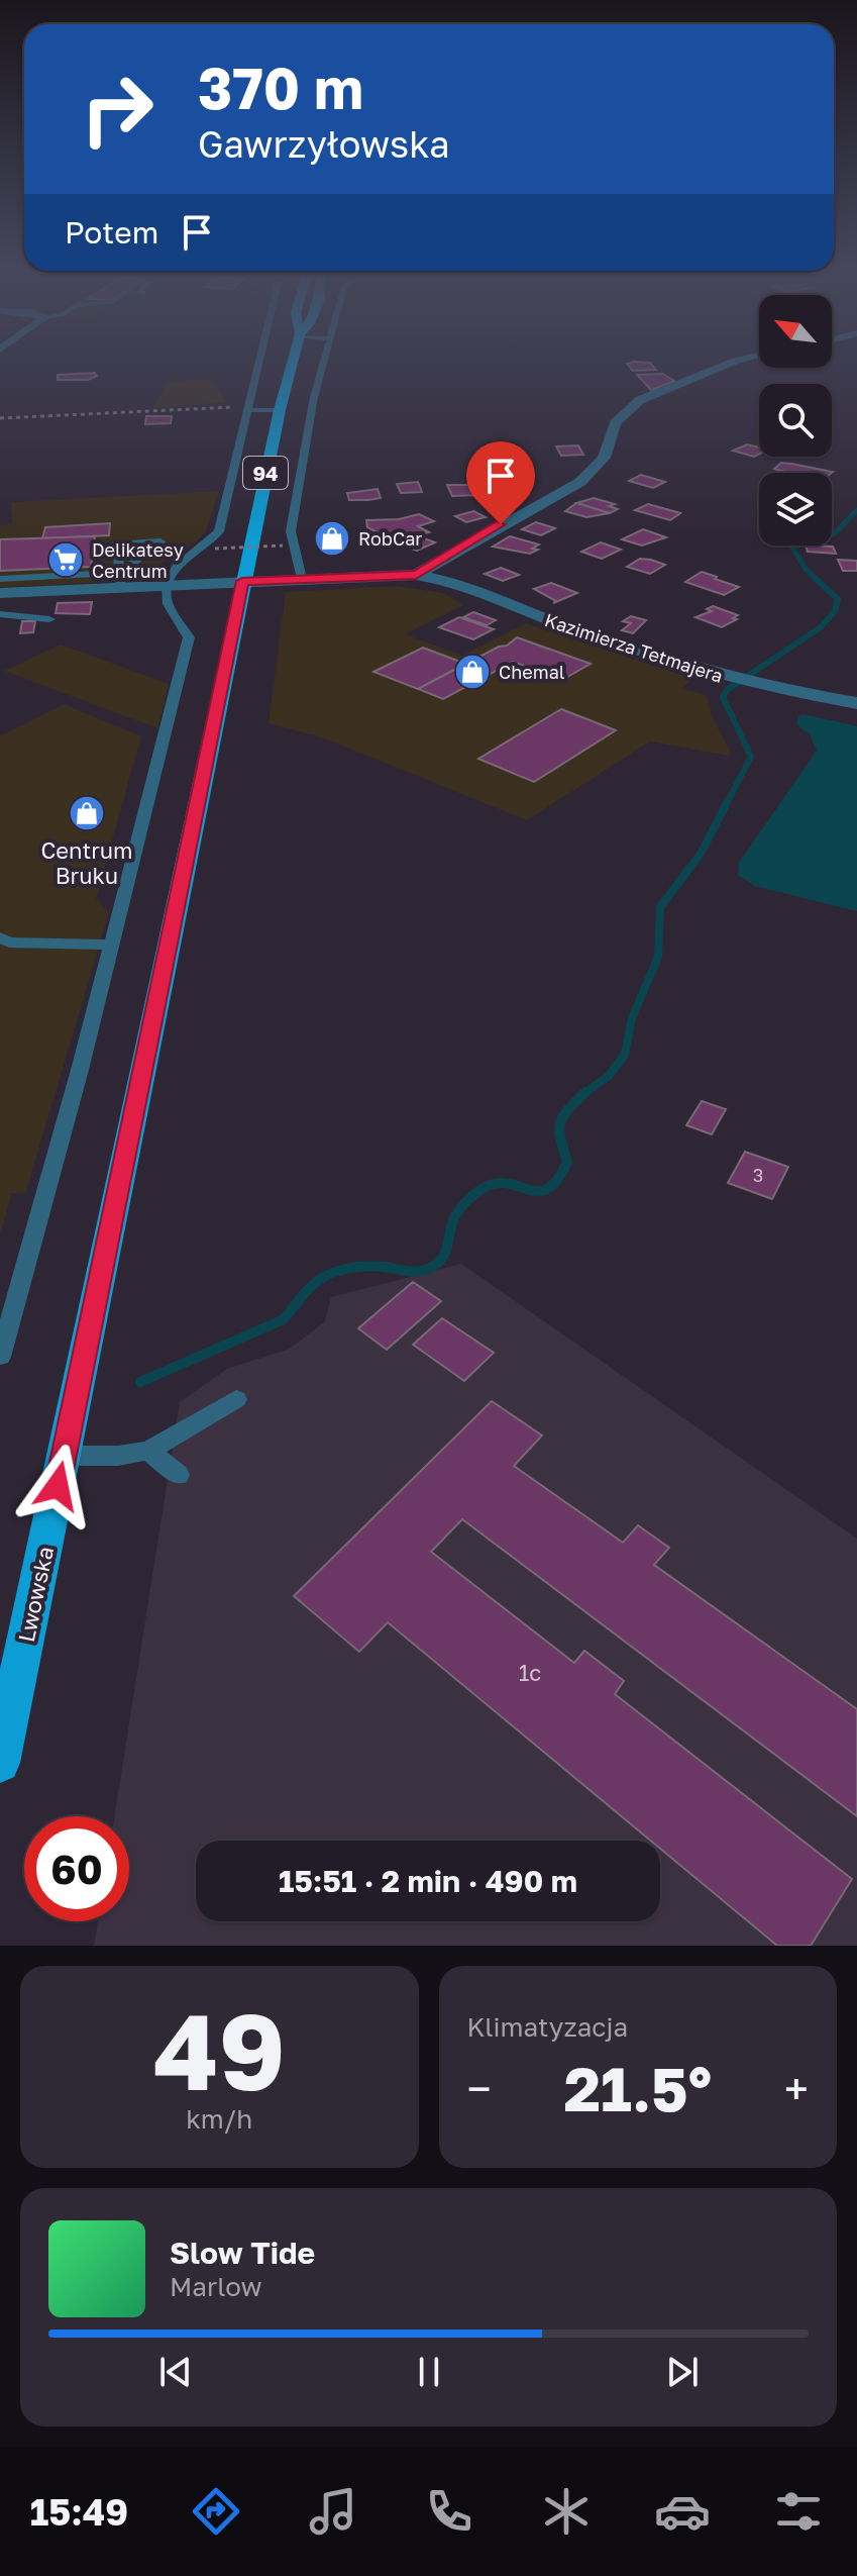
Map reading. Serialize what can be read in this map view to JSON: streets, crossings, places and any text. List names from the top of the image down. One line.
{"streets":{"main road":["94","Lwowska"],"street":["Kazimierza Tetmajera"]},"places":{"shop":["RobCar","Chemal","Centrum Bruku"],"supermarket":["Delikatesy Centrum"]},"house_numbers":["3","1c"],"north":"top left","page":{"turn":["370 m","Gawrzyłowska"],"then":"Potem","limit":"60","trip":"15:51 · 2 min · 490 m","tile":[["49","km/h"],"Klimatyzacja"],"heat":["−","21.5°","+"],"song":["Slow Tide","Marlow"],"tabs":"15:49"}}
